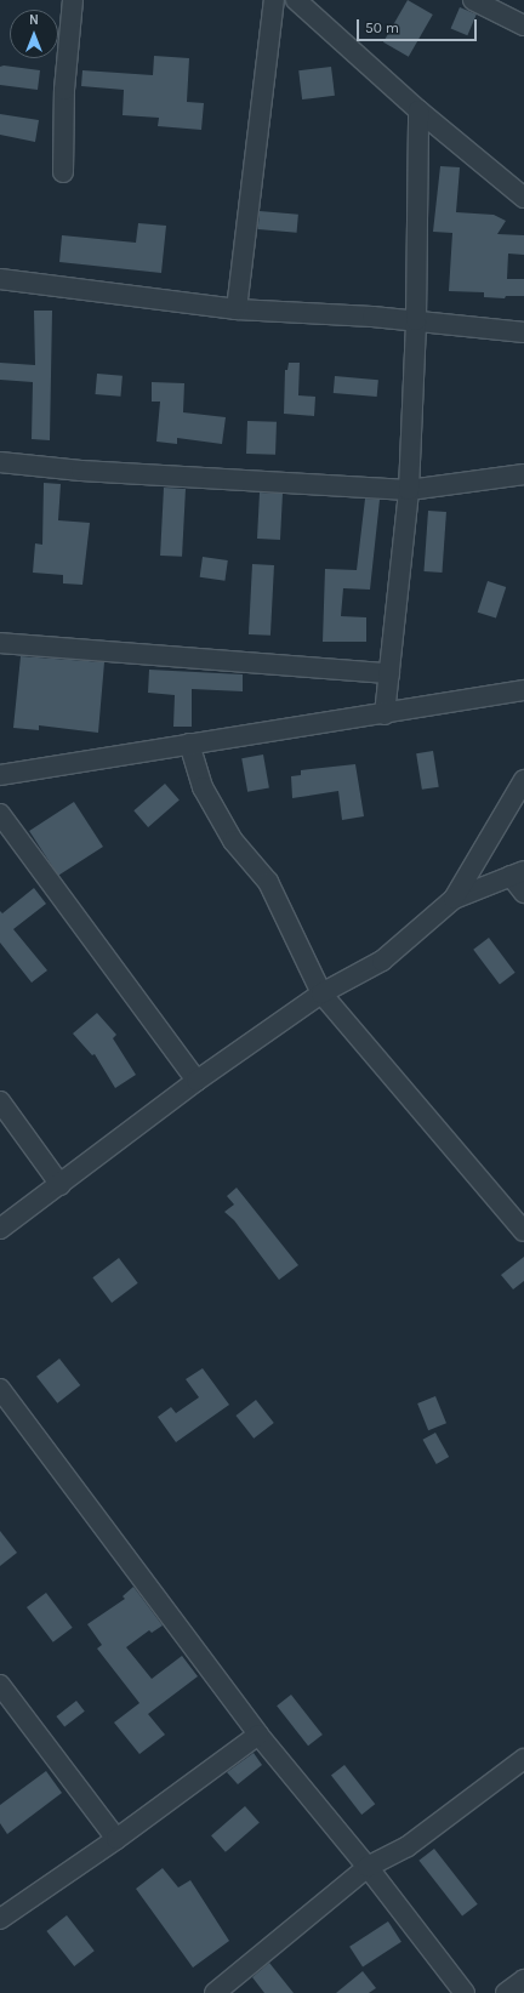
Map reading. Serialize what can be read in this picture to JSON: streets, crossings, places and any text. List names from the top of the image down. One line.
{"scale_bar":"50 m","north":"top"}
